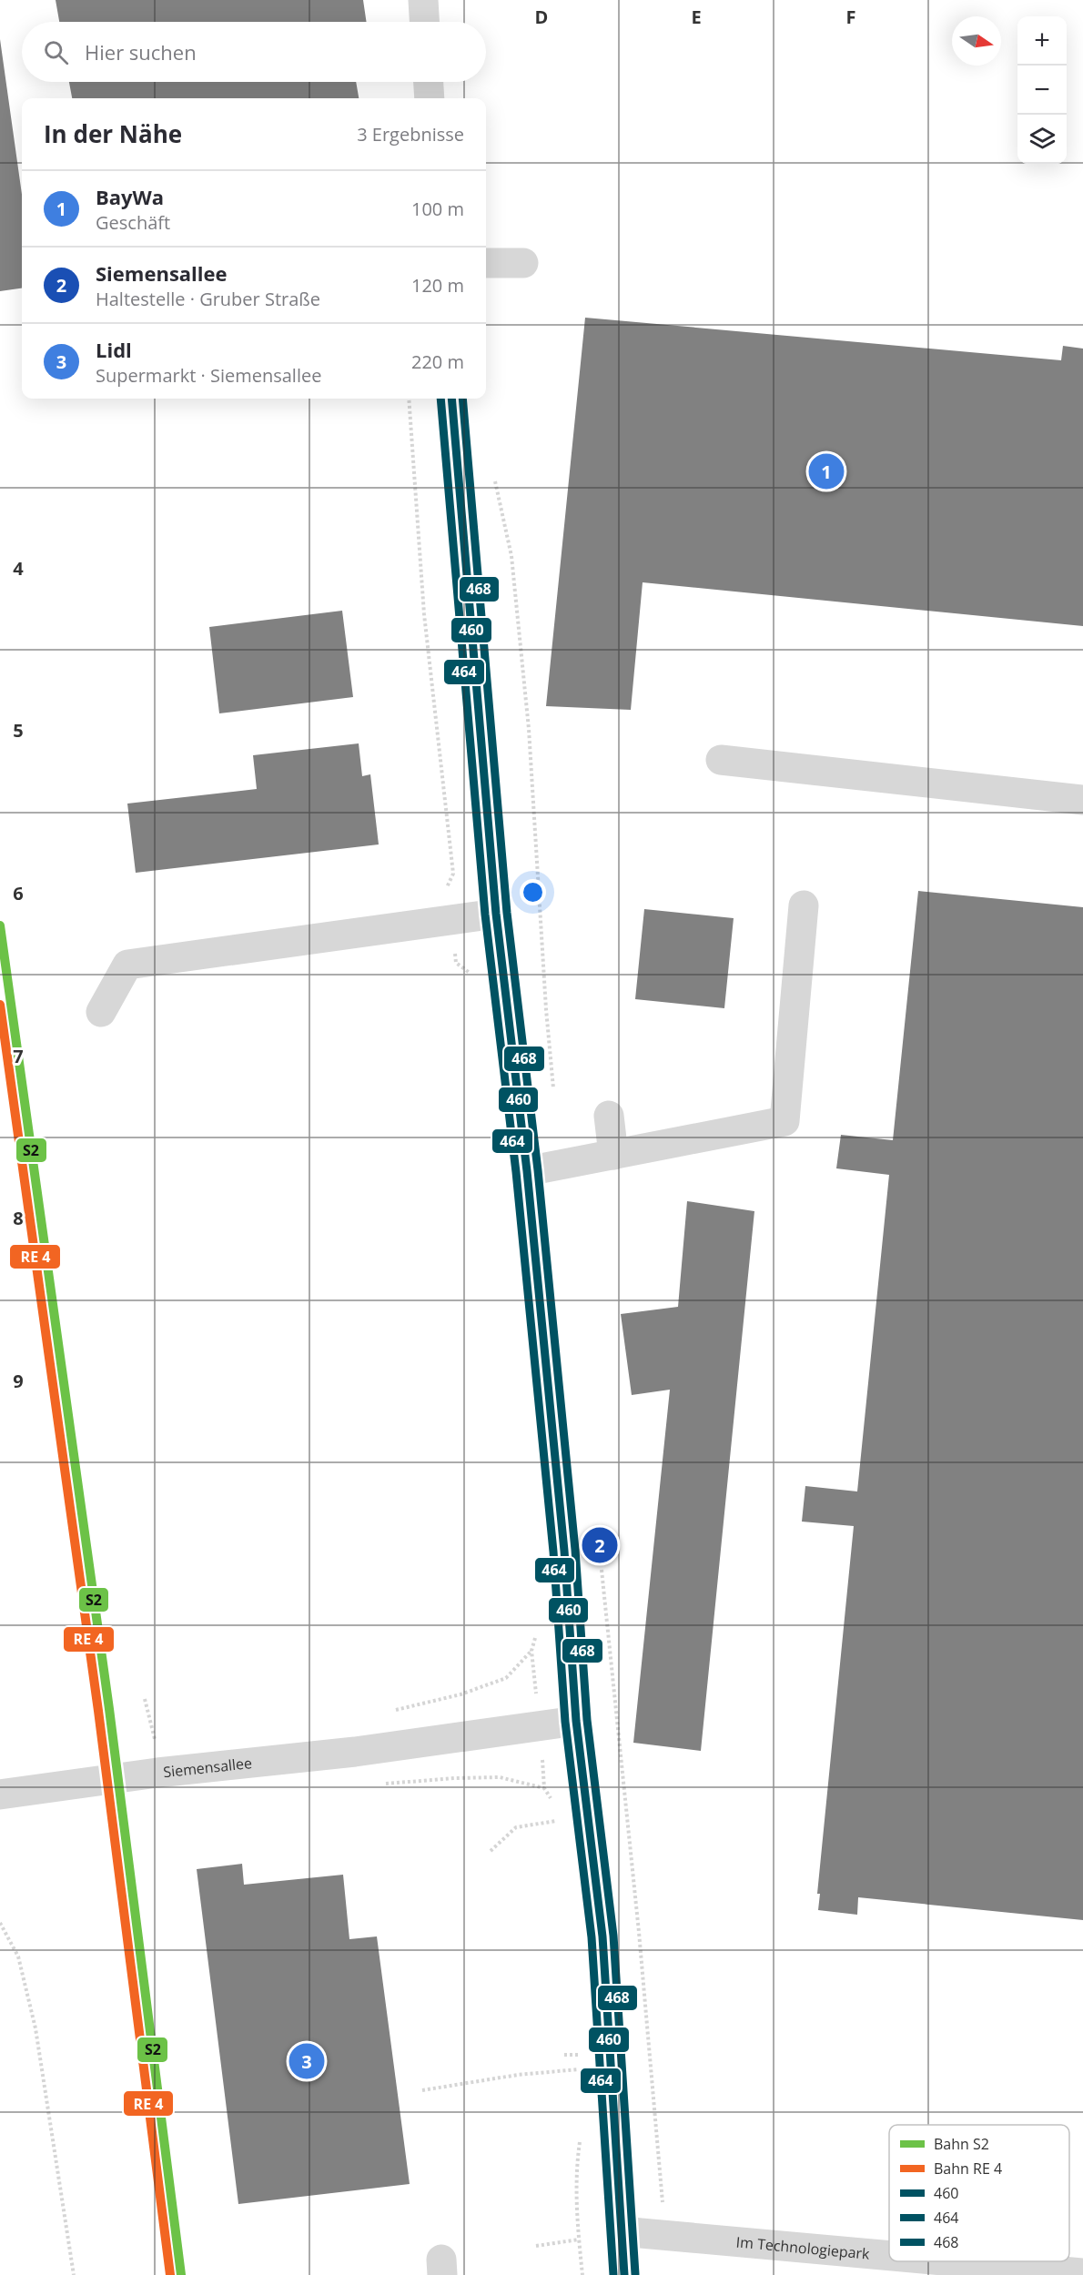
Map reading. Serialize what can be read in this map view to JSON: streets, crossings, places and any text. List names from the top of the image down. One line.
{"streets":{"street":["Siemensallee","Im Technologiepark"]},"lines":["transit line 460","transit line 464","transit line 468","rail line S2"],"legend":["Bahn S2","Bahn RE 4","460","464","468"],"north":"right","page":{"map_buttons":["+","−"],"search":"Hier suchen","heading":["In der Nähe","3 Ergebnisse"],"list":[{"mark":"1","name":"BayWa","note":"Geschäft","value":"100 m"},{"mark":"2","name":"Siemensallee","note":"Haltestelle · Gruber Straße","value":"120 m"},{"mark":"3","name":"Lidl","note":"Supermarkt · Siemensallee","value":"220 m"}],"pins":["1","2","3"]},"grid":{"columns":["D","E","F"],"rows":["4","5","6","7","8","9"]}}
